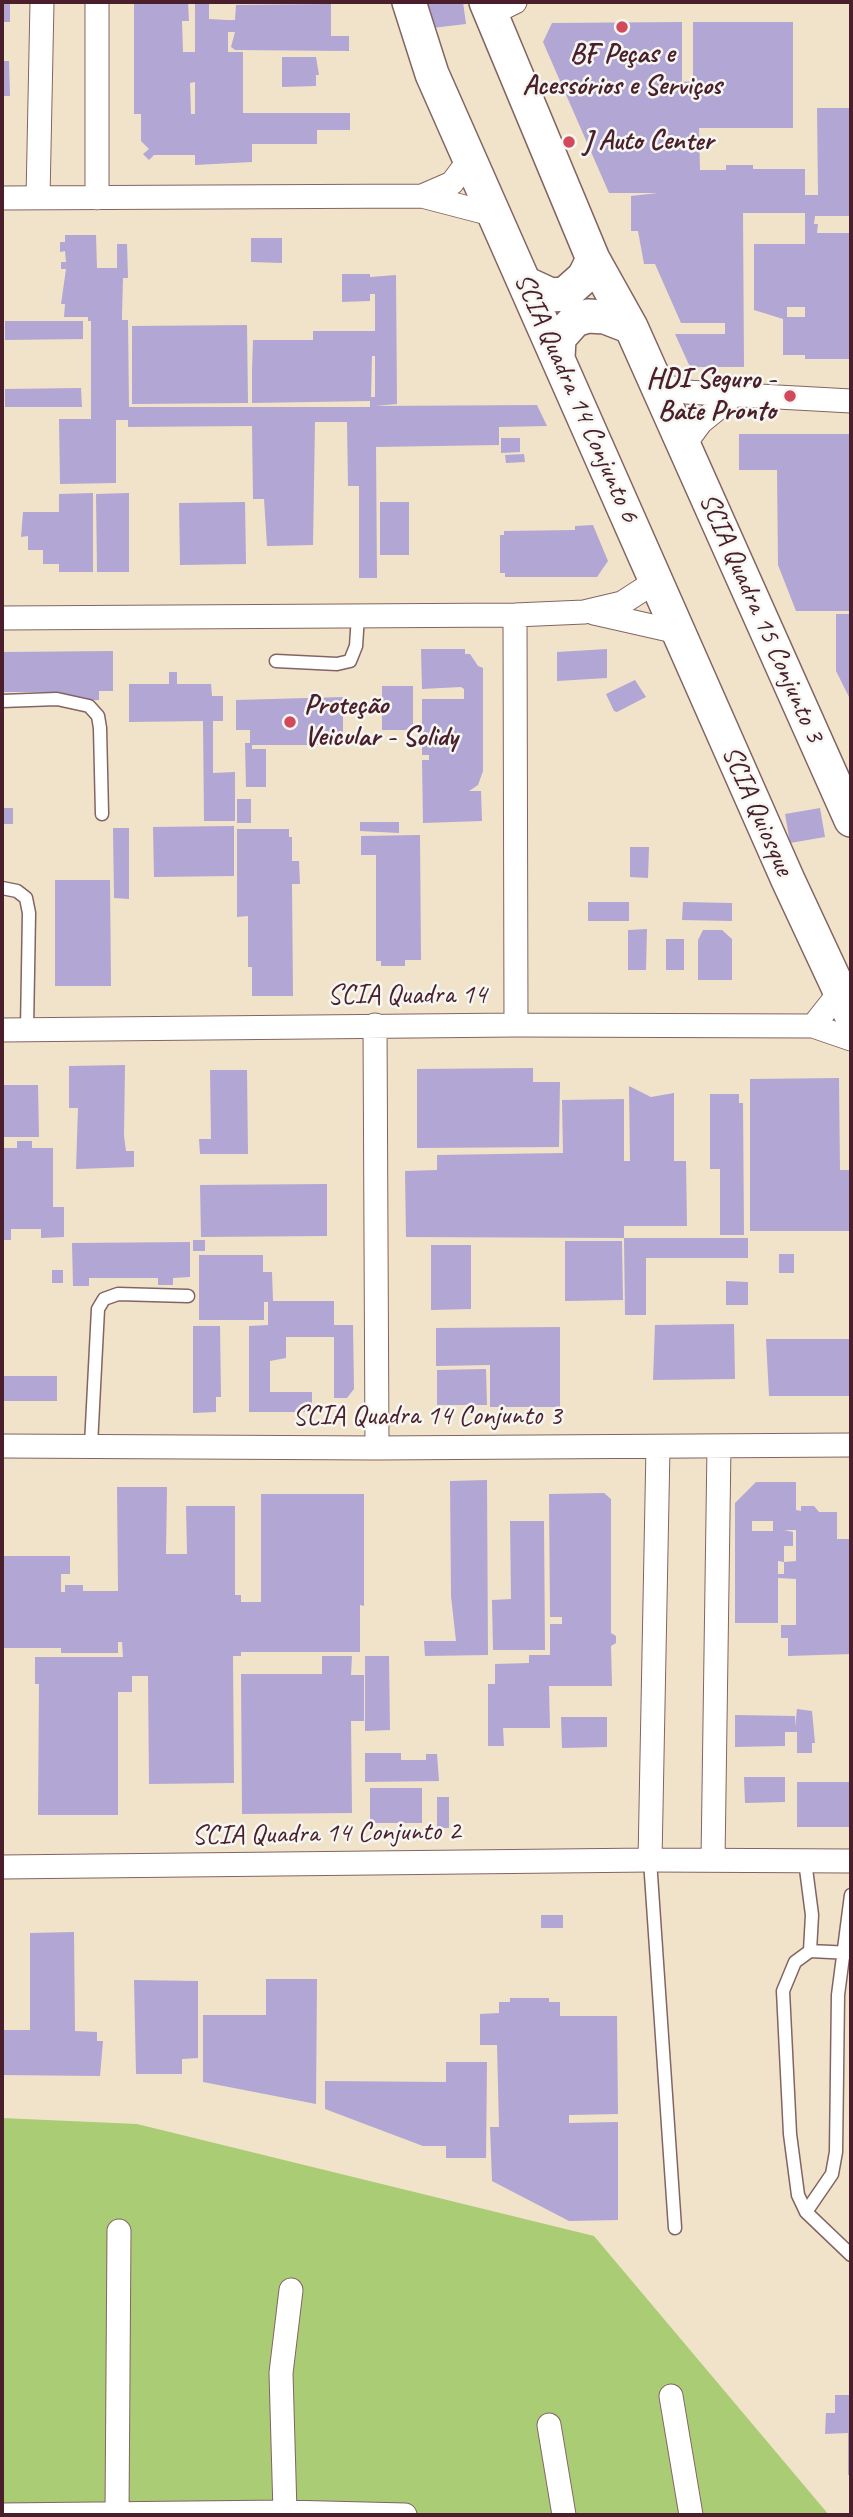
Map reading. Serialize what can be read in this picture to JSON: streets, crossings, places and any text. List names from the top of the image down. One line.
{"streets":{"main road":["SCIA Quadra 14 Conjunto 6","SCIA Quadra 15 Conjunto 3","SCIA Quiosque"],"street":["SCIA Quadra 14","SCIA Quadra 14 Conjunto 3","SCIA Quadra 14 Conjunto 2"]},"crossings":[["SCIA Quadra 14 Conjunto 6","SCIA Quiosque"]],"places":["BF Peças e Acessórios e Serviços","J Auto Center","HDI Seguro - Bate Pronto","Proteção Veicular - Solidy"]}
